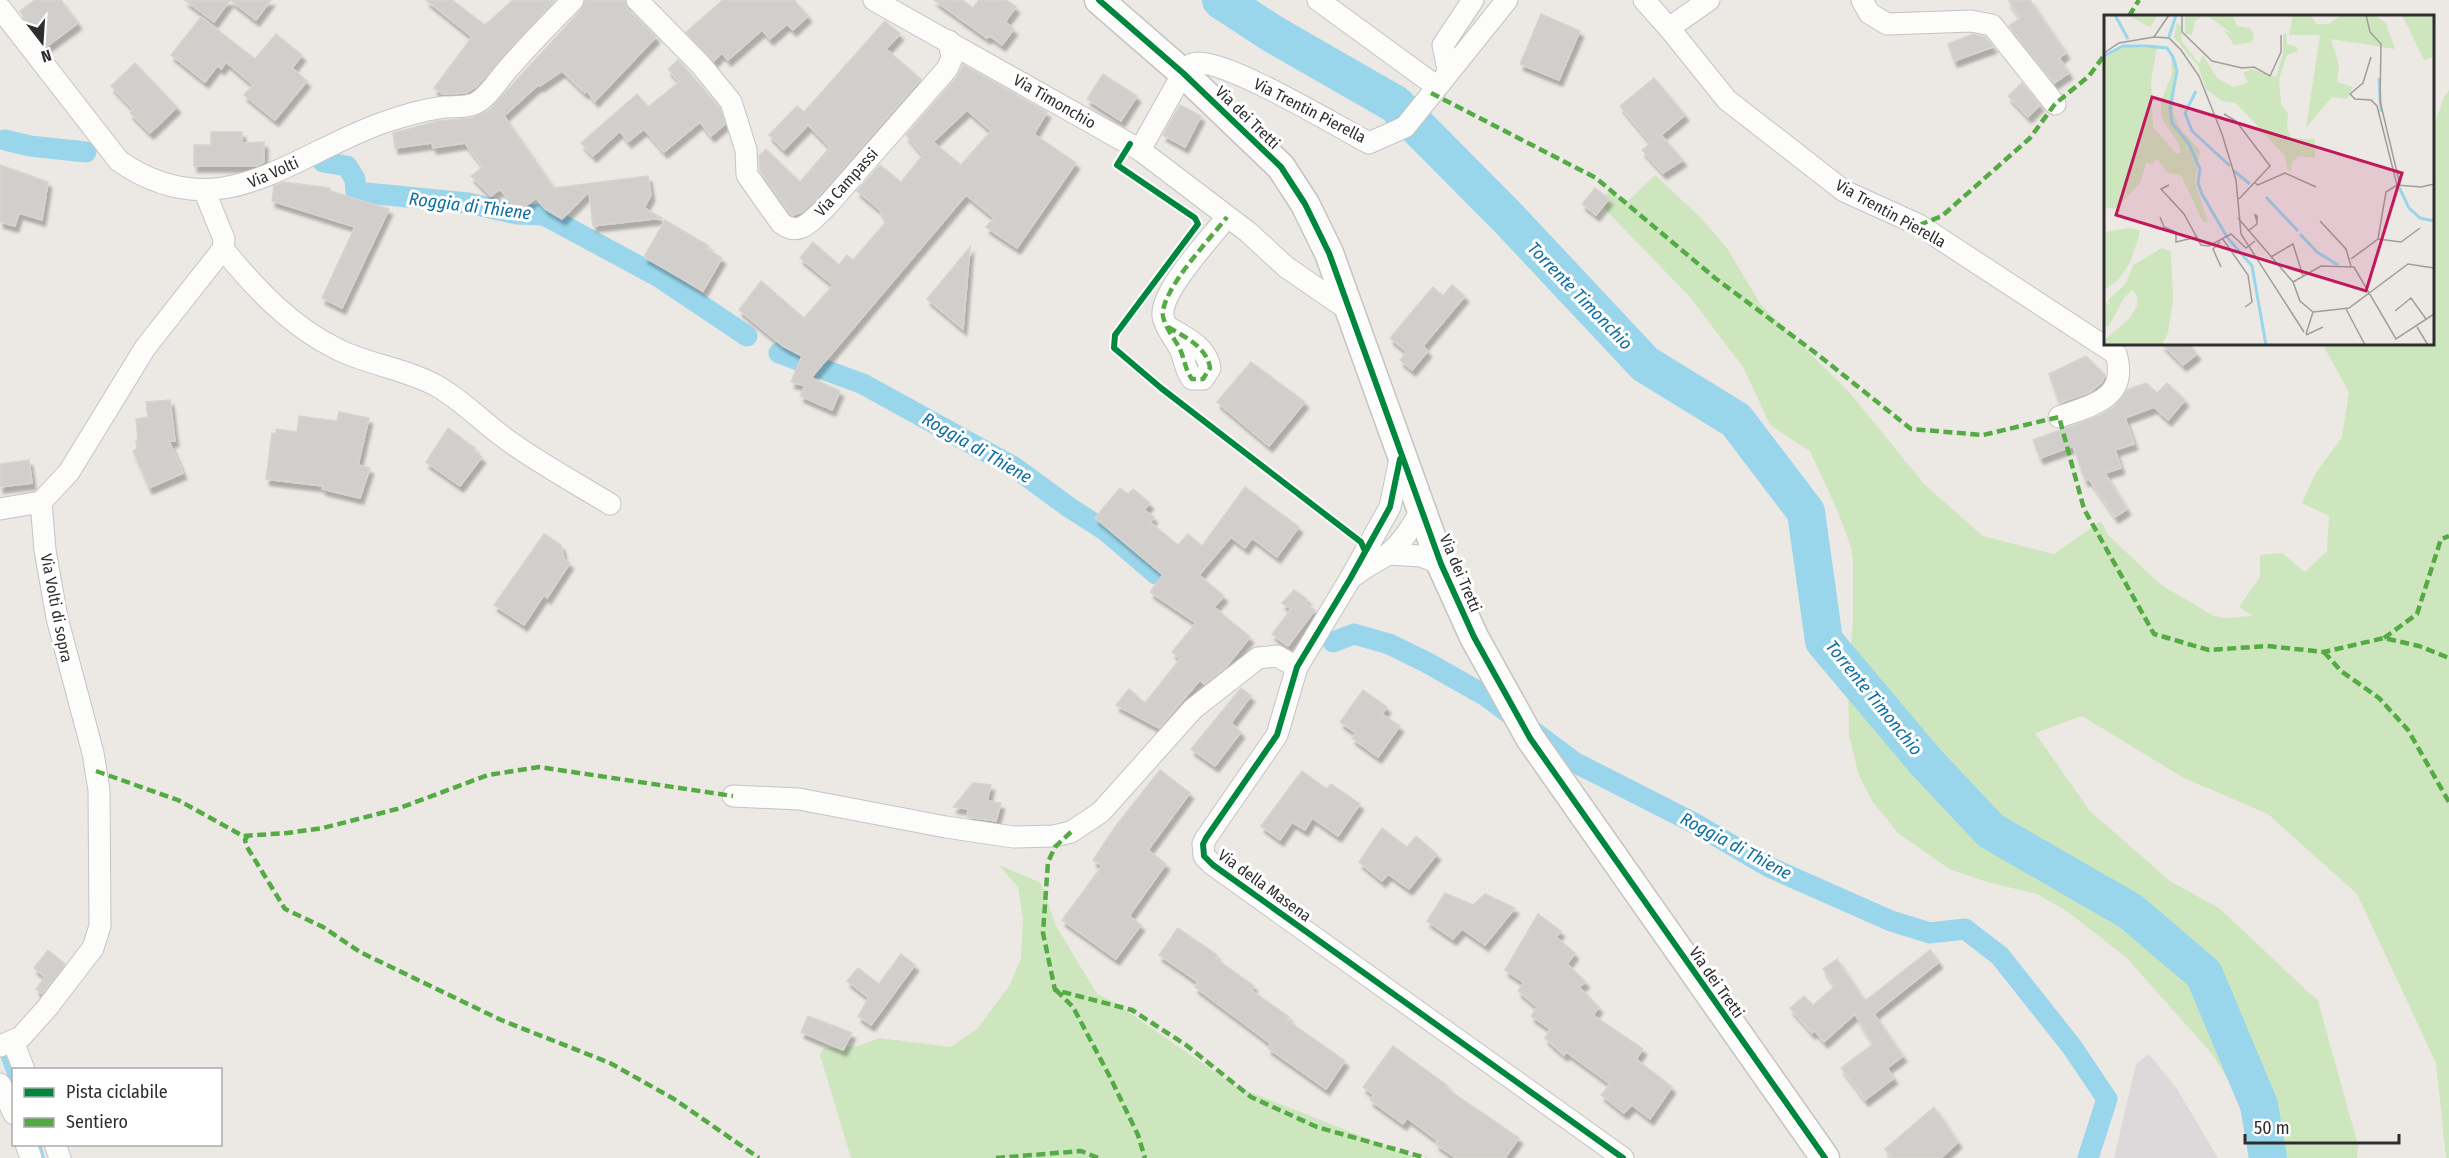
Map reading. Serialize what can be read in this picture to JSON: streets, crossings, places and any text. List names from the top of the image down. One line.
{"streets":{"street":["Via Timonchio","Via Trentin Pierella","Via dei Tretti","Via Volti","Via Campassi","Via Volti di sopra","Via della Masena"]},"crossings":[["Via Timonchio","Via dei Tretti"],["Via Timonchio","Via Campassi"],["Via Trentin Pierella","Via dei Tretti"],["Via dei Tretti","Via della Masena"]],"water":["Roggia di Thiene","Torrente Timonchio"],"legend":["Pista ciclabile","Sentiero"],"scale_bar":"50 m","north":"bottom"}
